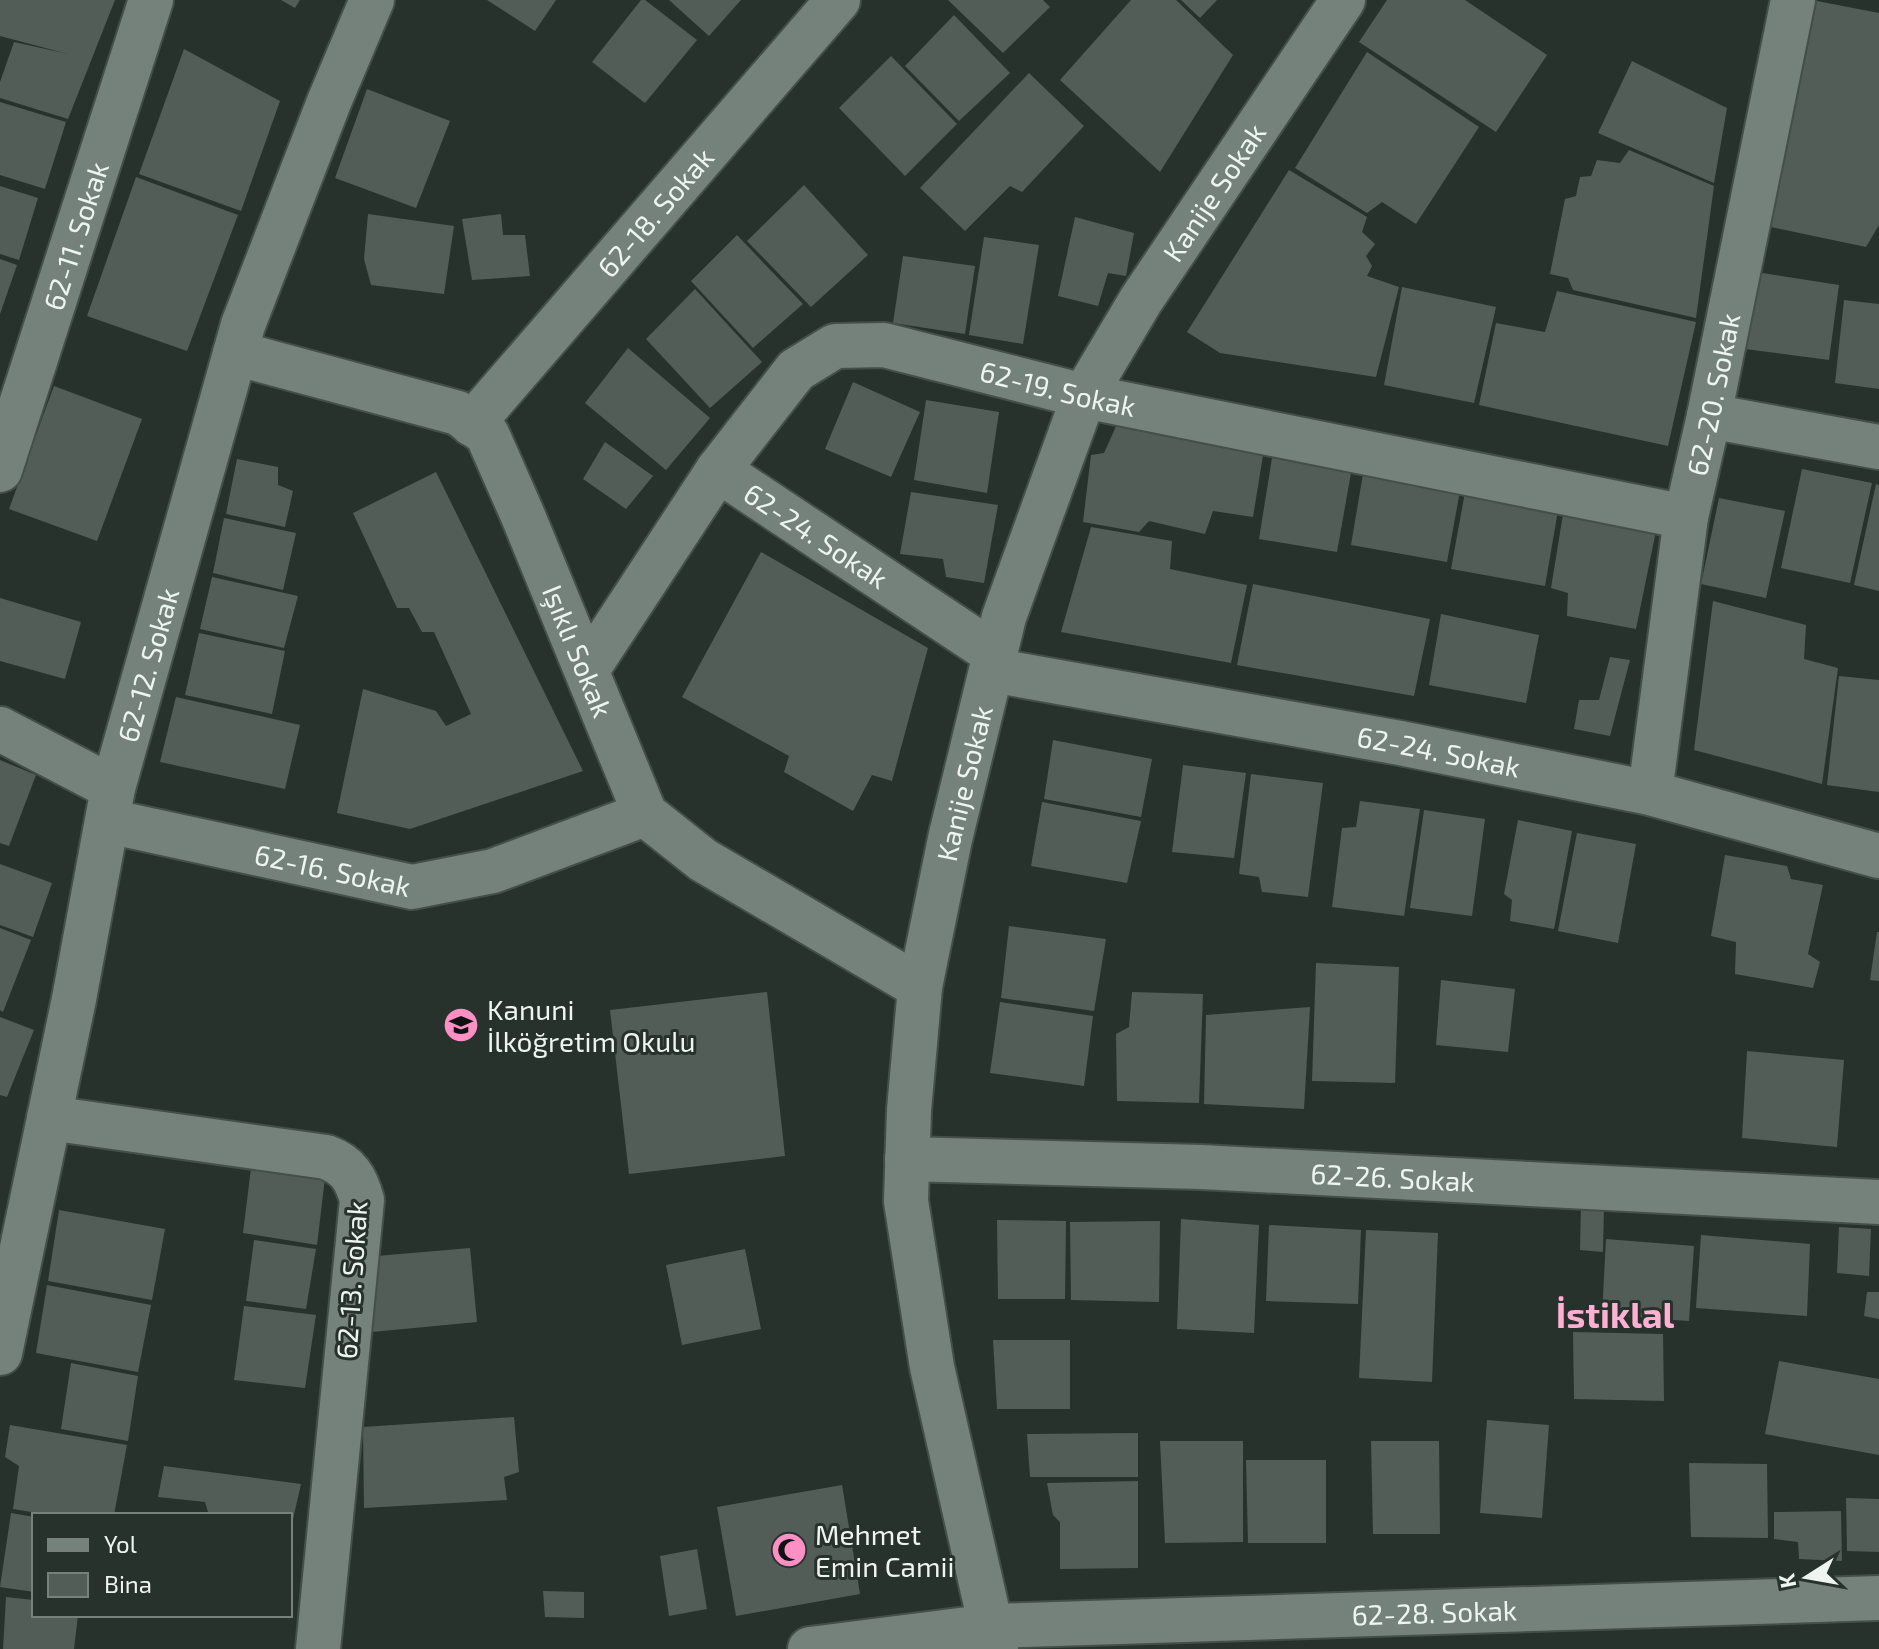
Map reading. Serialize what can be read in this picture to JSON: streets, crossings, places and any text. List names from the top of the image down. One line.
{"streets":{"street":["Kanije Sokak","62-18. Sokak","62-11. Sokak","62-19. Sokak","62-20. Sokak","62-24. Sokak","Işıklı Sokak","62-12. Sokak","62-16. Sokak","62-26. Sokak","62-13. Sokak","62-28. Sokak"]},"crossings":[["Kanije Sokak","62-19. Sokak"],["Kanije Sokak","62-24. Sokak"],["Kanije Sokak","Işıklı Sokak"],["Kanije Sokak","62-26. Sokak"],["Kanije Sokak","62-28. Sokak"],["62-18. Sokak","Işıklı Sokak"],["62-19. Sokak","62-20. Sokak"],["62-19. Sokak","62-24. Sokak"],["62-19. Sokak","Işıklı Sokak"],["62-20. Sokak","62-24. Sokak"],["Işıklı Sokak","62-12. Sokak"],["Işıklı Sokak","62-16. Sokak"],["62-12. Sokak","62-16. Sokak"],["62-12. Sokak","62-13. Sokak"]],"districts":["İstiklal"],"places":{"school or university":["Kanuni İlköğretim Okulu"],"mosque":["Mehmet Emin Camii"]},"legend":["Yol","Bina"],"north":"left"}
